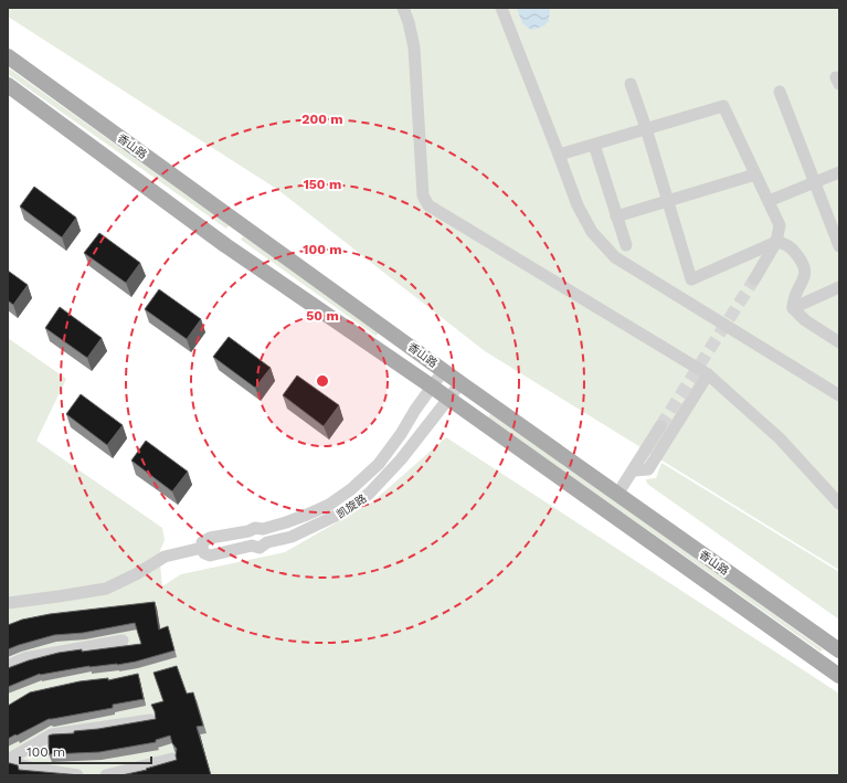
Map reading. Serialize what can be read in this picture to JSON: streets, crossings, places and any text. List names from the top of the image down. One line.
{"streets":{"main road":["香山路"],"street":["凯旋路"]},"crossings":[["香山路","凯旋路"]],"scale_bar":"100 m","rings":["200 m","150 m","100 m","50 m"]}
